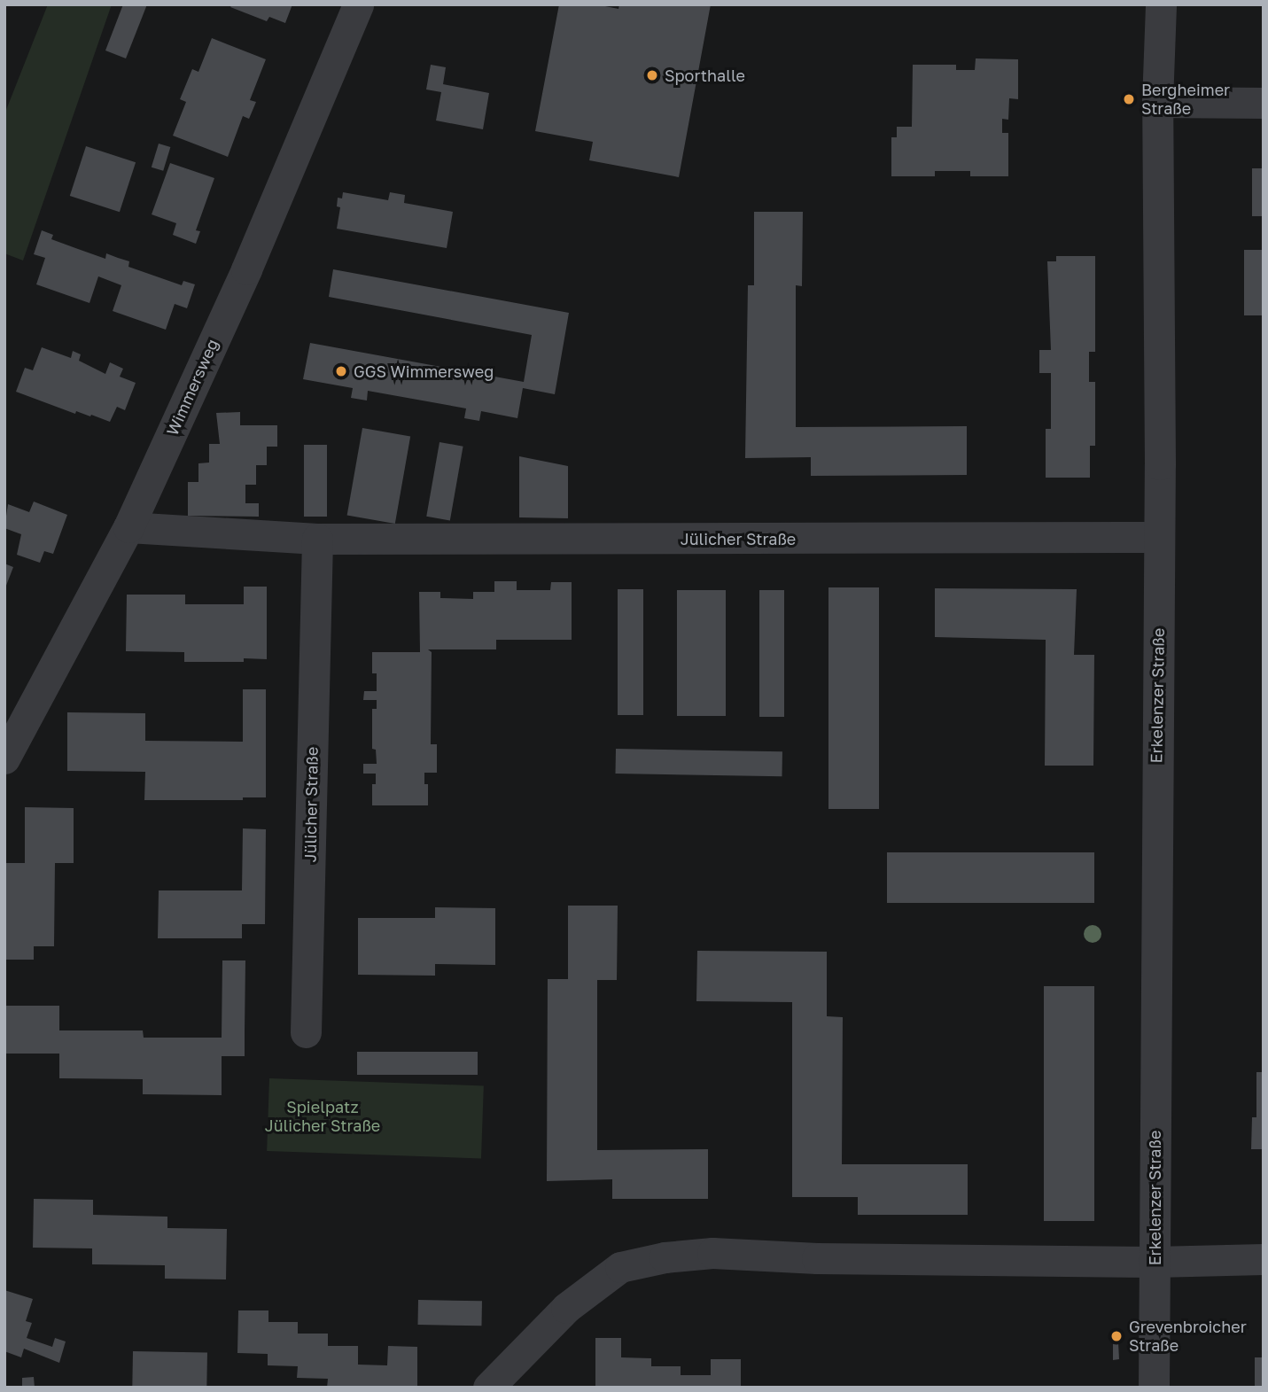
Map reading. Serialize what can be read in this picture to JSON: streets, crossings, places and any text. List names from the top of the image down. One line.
{"streets":{"street":["Wimmersweg","Jülicher Straße","Erkelenzer Straße"]},"crossings":[["Wimmersweg","Jülicher Straße"],["Jülicher Straße","Erkelenzer Straße"]],"parks":["Spielpatz Jülicher Straße"],"places":["Sporthalle","Bergheimer Straße","GGS Wimmersweg","Grevenbroicher Straße"]}
